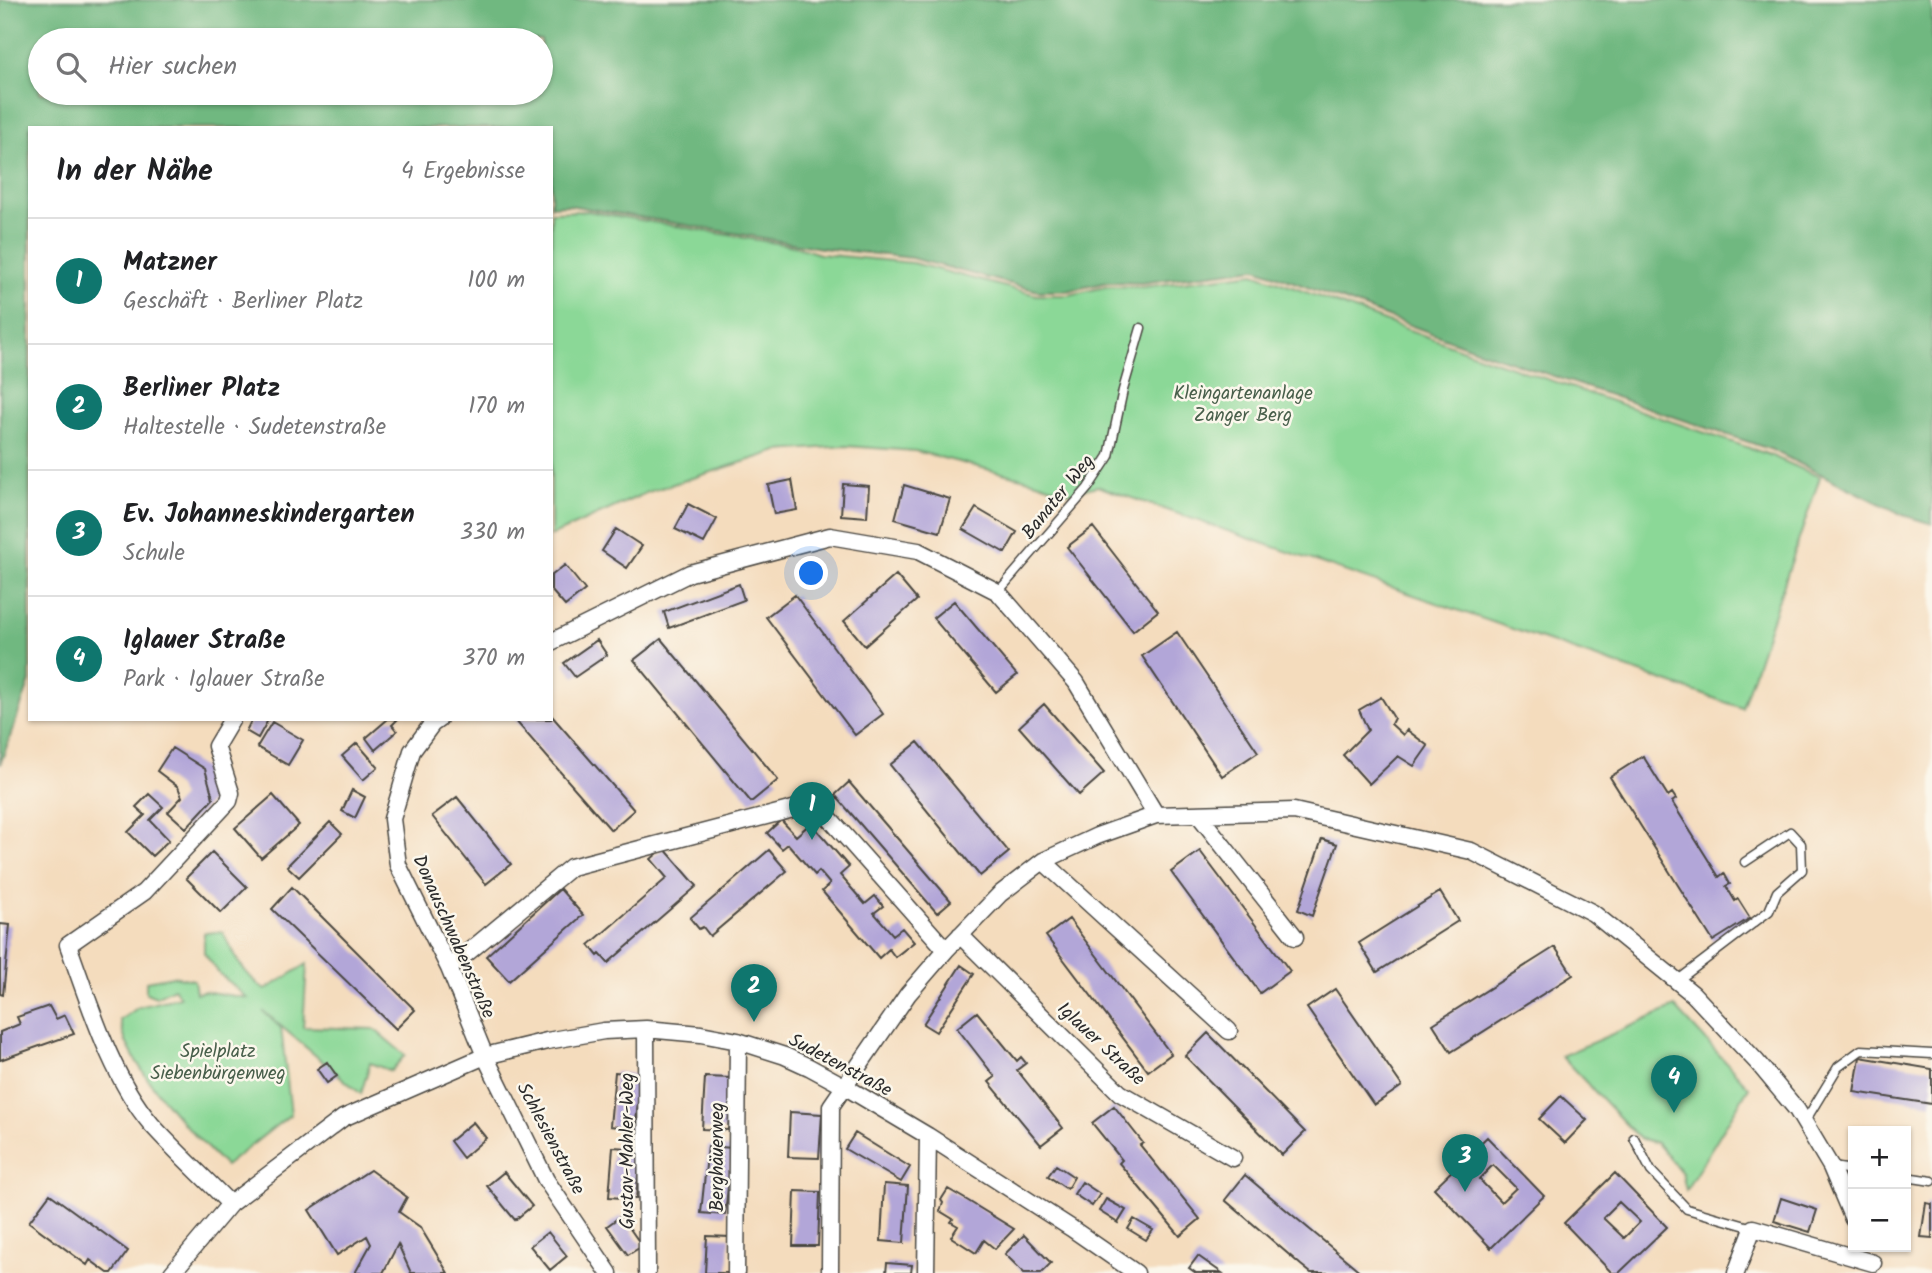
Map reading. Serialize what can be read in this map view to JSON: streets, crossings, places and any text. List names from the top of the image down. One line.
{"streets":{"street":["Donauschwabenstraße","Iglauer Straße","Sudetenstraße","Schlesienstraße","Gustav-Mahler-Weg","Berghäuerweg"],"lane":["Banater Weg"]},"crossings":[["Donauschwabenstraße","Sudetenstraße"],["Donauschwabenstraße","Schlesienstraße"],["Sudetenstraße","Schlesienstraße"],["Sudetenstraße","Gustav-Mahler-Weg"],["Sudetenstraße","Berghäuerweg"]],"parks":["Kleingartenanlage Zanger Berg","Spielplatz Siebenbürgenweg"],"page":{"search":"Hier suchen","heading":["In der Nähe","4 Ergebnisse"],"list":[{"mark":"1","name":"Matzner","note":"Geschäft · Berliner Platz","value":"100 m"},{"mark":"2","name":"Berliner Platz","note":"Haltestelle · Sudetenstraße","value":"170 m"},{"mark":"3","name":"Ev. Johanneskindergarten","note":"Schule","value":"330 m"},{"mark":"4","name":"Iglauer Straße","note":"Park · Iglauer Straße","value":"370 m"}],"pins":["1","2","4","3"],"map_buttons":["+","−"]}}
